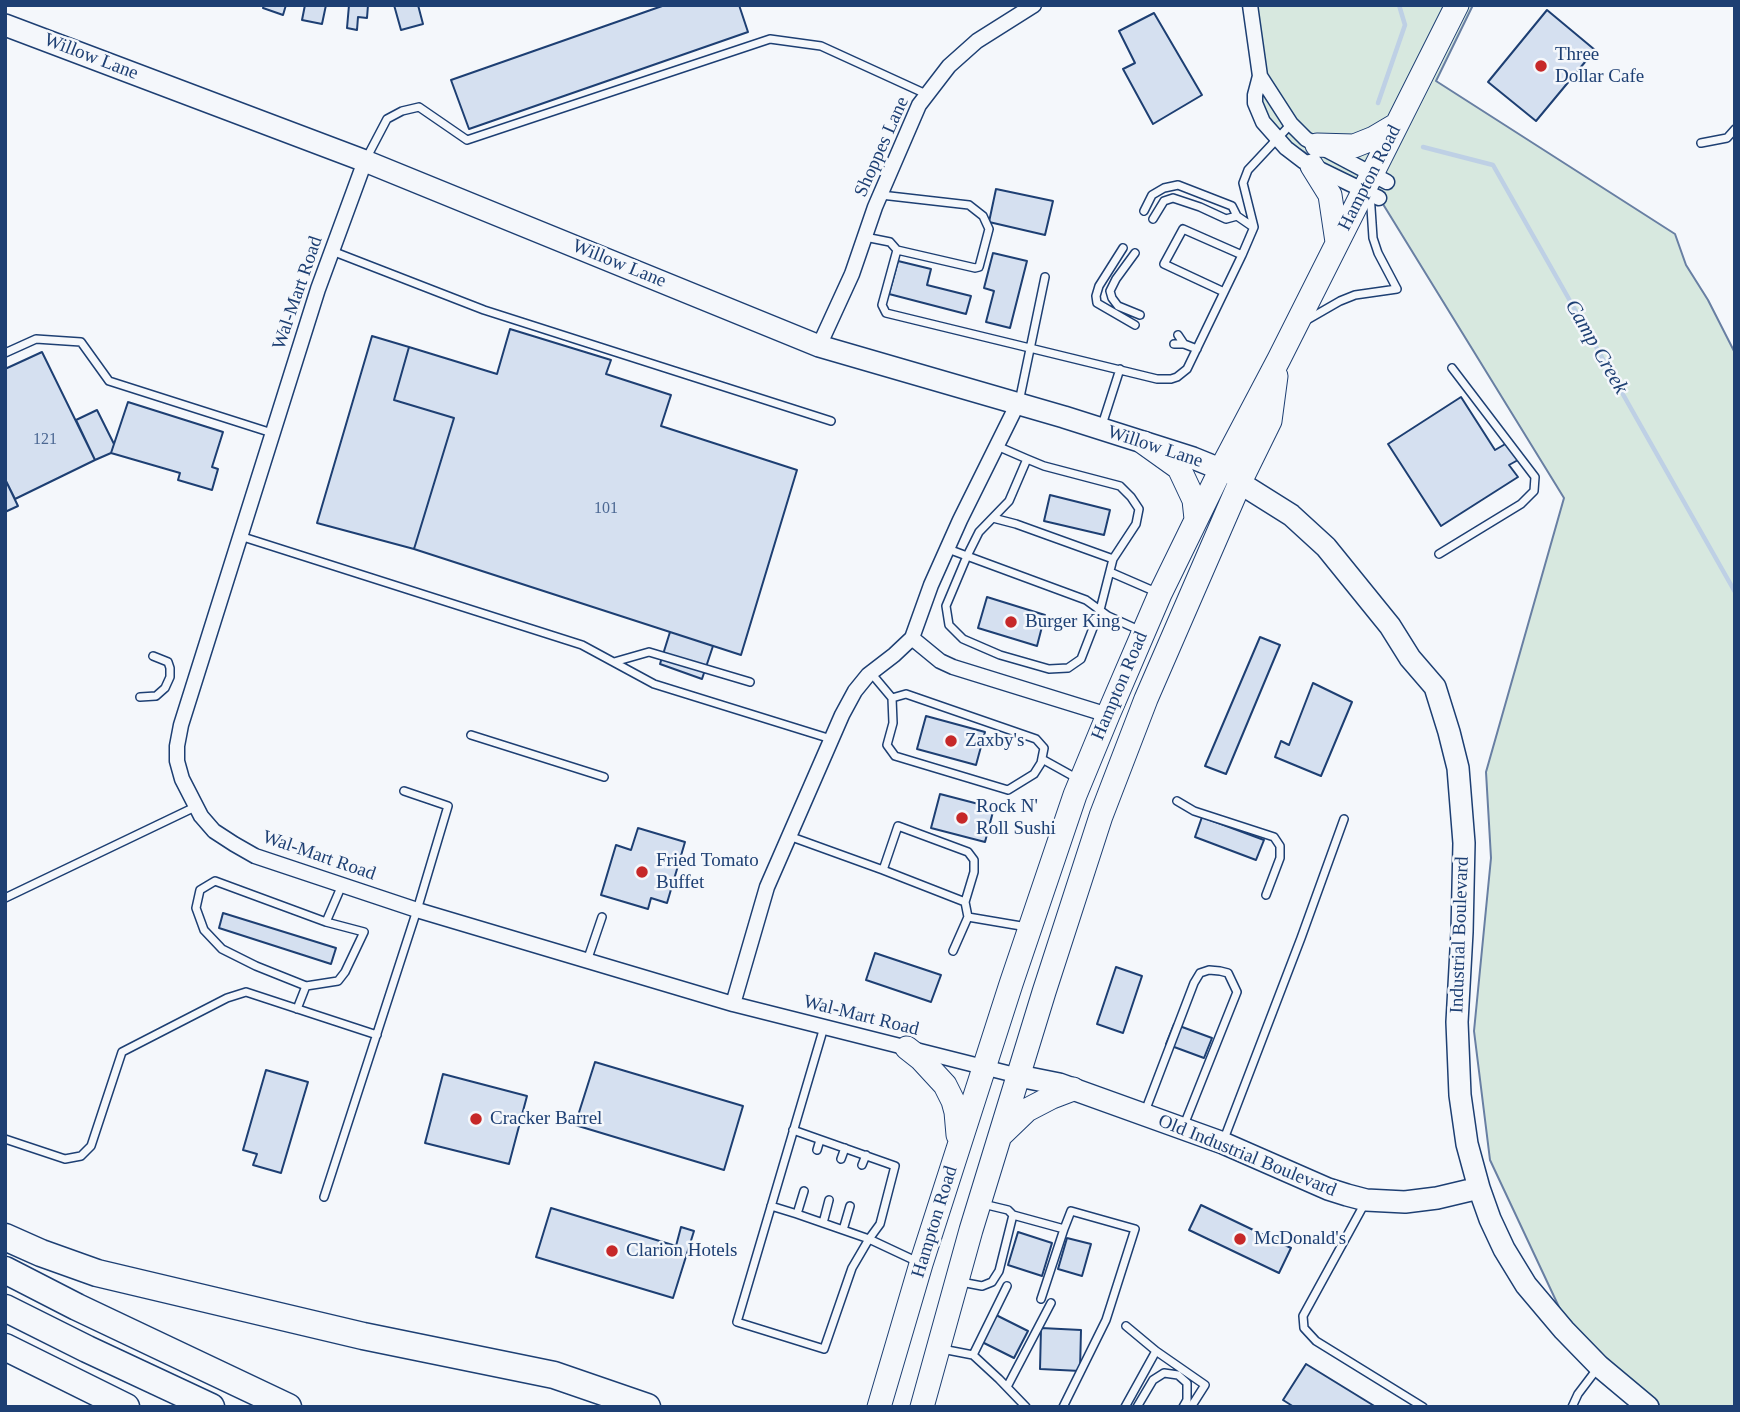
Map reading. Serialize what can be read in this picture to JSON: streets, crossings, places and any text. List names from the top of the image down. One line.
{"streets":{"main road":["Hampton Road"],"street":["Willow Lane","Shoppes Lane","Wal-Mart Road","Industrial Boulevard","Old Industrial Boulevard"]},"crossings":[["Willow Lane","Shoppes Lane"],["Willow Lane","Hampton Road"],["Willow Lane","Wal-Mart Road"],["Willow Lane","Industrial Boulevard"],["Hampton Road","Wal-Mart Road"],["Hampton Road","Industrial Boulevard"],["Hampton Road","Old Industrial Boulevard"],["Wal-Mart Road","Old Industrial Boulevard"],["Industrial Boulevard","Old Industrial Boulevard"]],"water":["Camp Creek"],"places":["Three Dollar Cafe","Burger King","Zaxby's","Rock N' Roll Sushi","Fried Tomato Buffet","Cracker Barrel","McDonald's","Clarion Hotels"],"house_numbers":["121","101"]}
